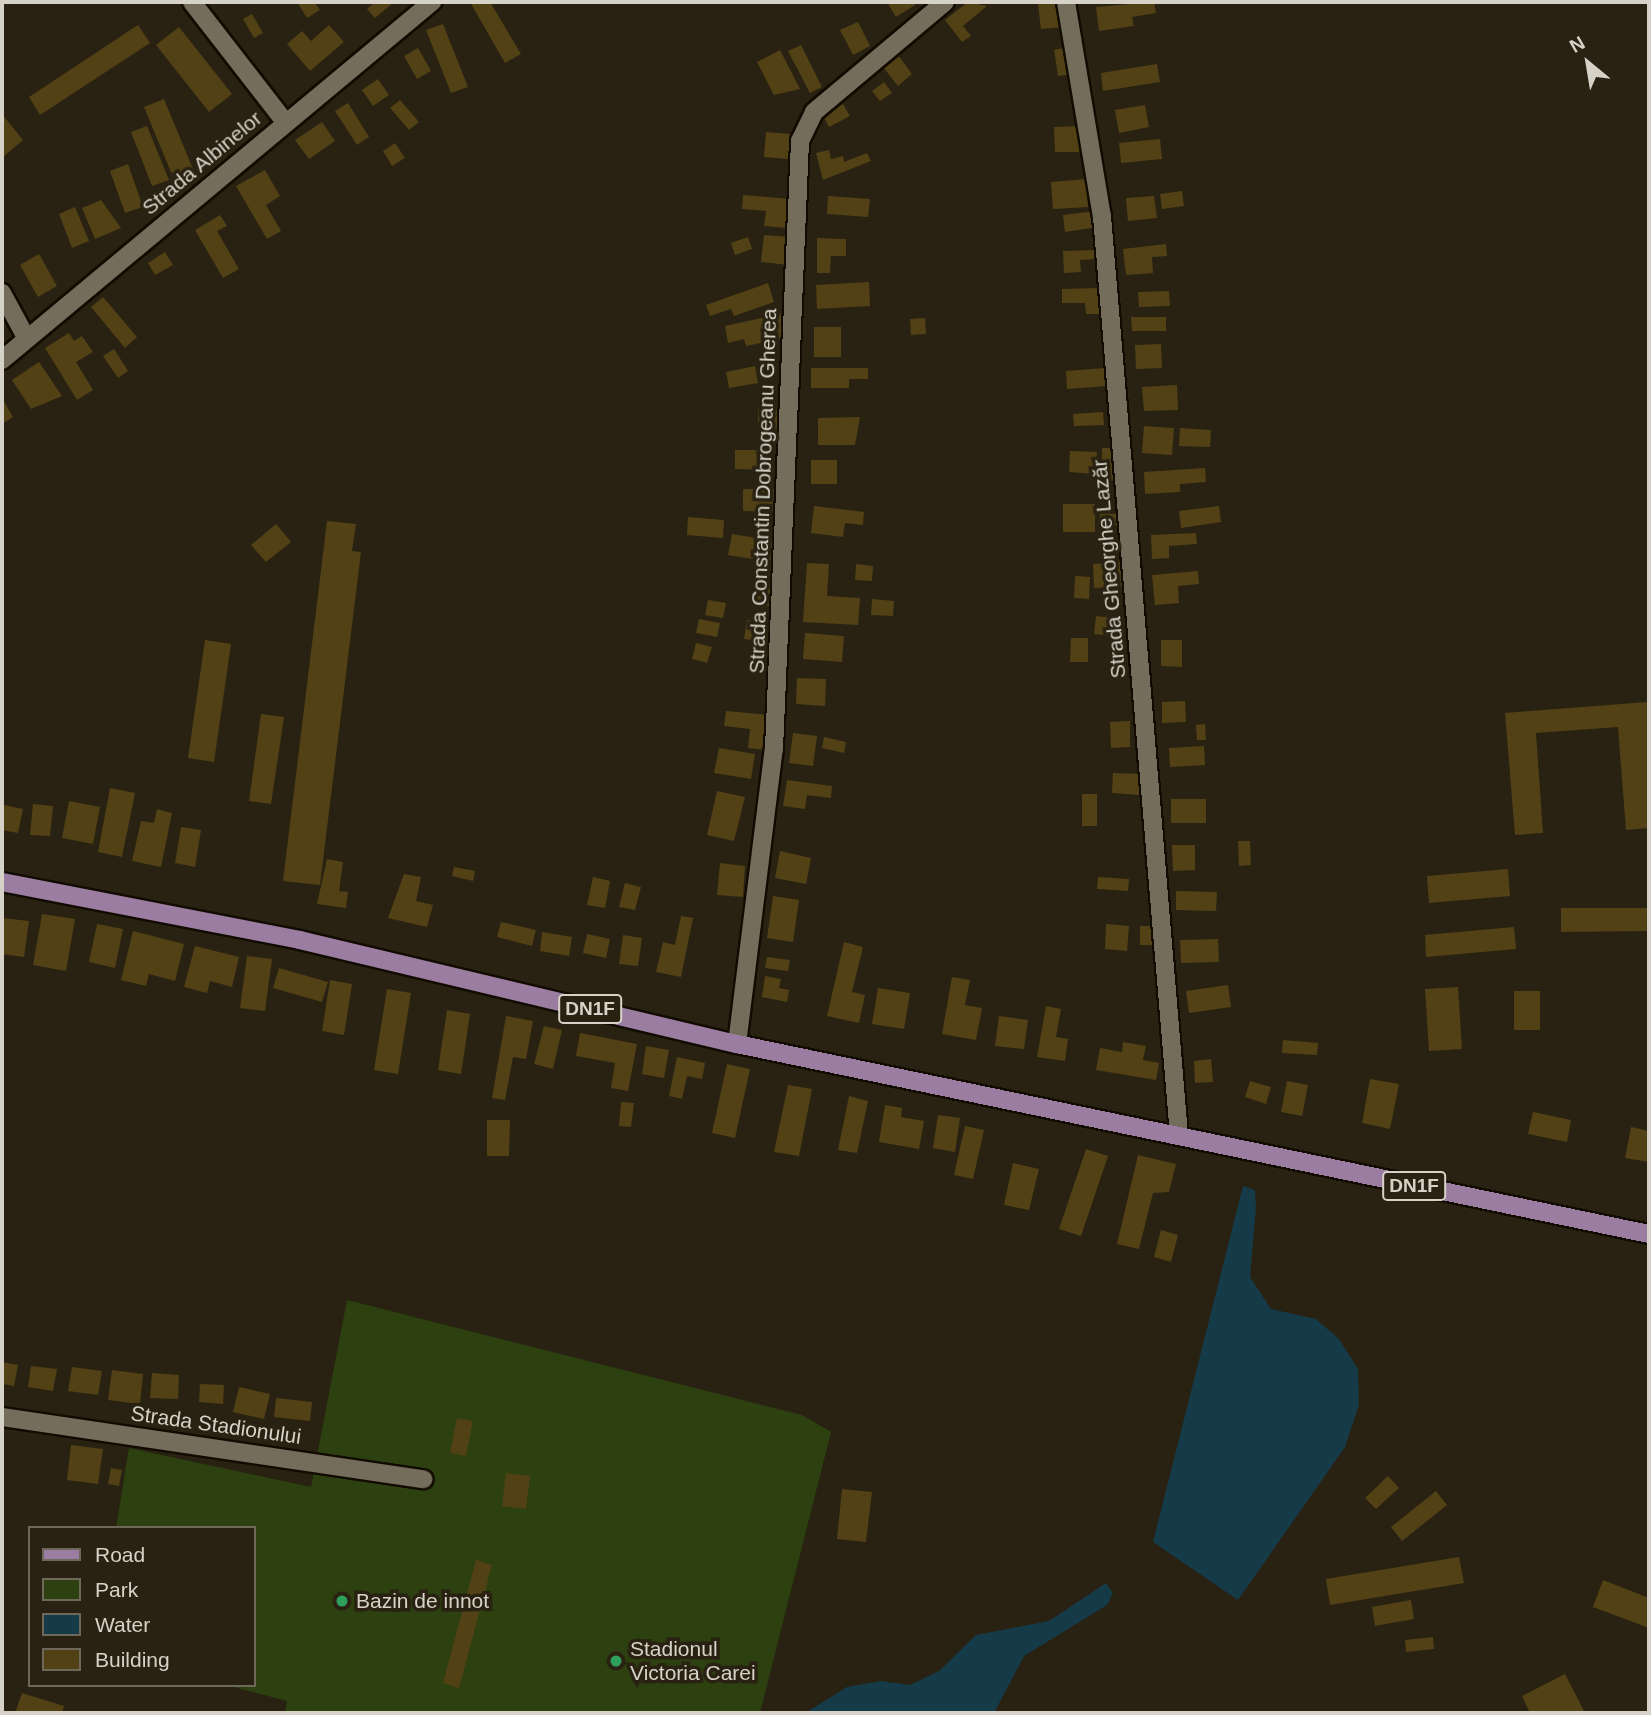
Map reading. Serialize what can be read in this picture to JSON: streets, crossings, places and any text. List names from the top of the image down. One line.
{"streets":{"main road":["DN1F"],"street":["Strada Albinelor","Strada Constantin Dobrogeanu Gherea","Strada Gheorghe Lazăr","Strada Stadionului"]},"crossings":[["Strada Constantin Dobrogeanu Gherea","DN1F"],["Strada Gheorghe Lazăr","DN1F"]],"places":["Bazin de innot","Stadionul Victoria Carei"],"legend":["Road","Park","Water","Building"],"north":"top left"}
